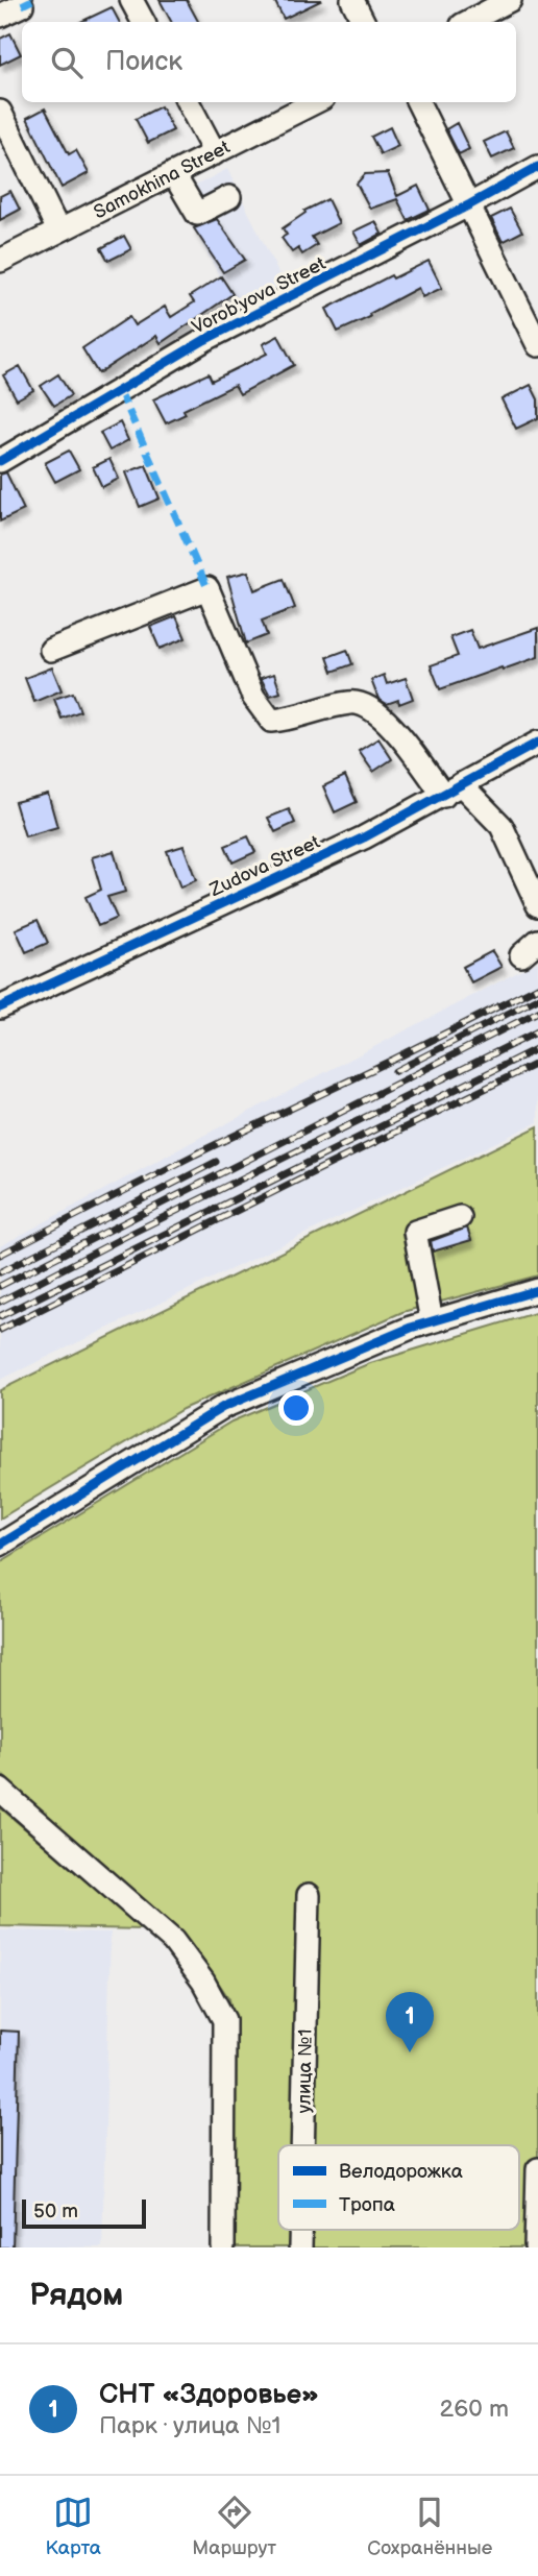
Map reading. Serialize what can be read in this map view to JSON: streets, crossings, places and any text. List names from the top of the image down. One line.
{"streets":{"street":["Samokhina Street","Vorob'yova Street","Zudova Street","улица №1"]},"legend":["Велодорожка","Тропа"],"scale_bar":"50 m","page":{"search":"Поиск","pins":"1","scale":"50 m","heading":"Рядом","list":[{"mark":"1","name":"СНТ «Здоровье»","note":"Парк · улица №1","value":"260 m"}],"nav":["Карта","Маршрут","Сохранённые"]}}
